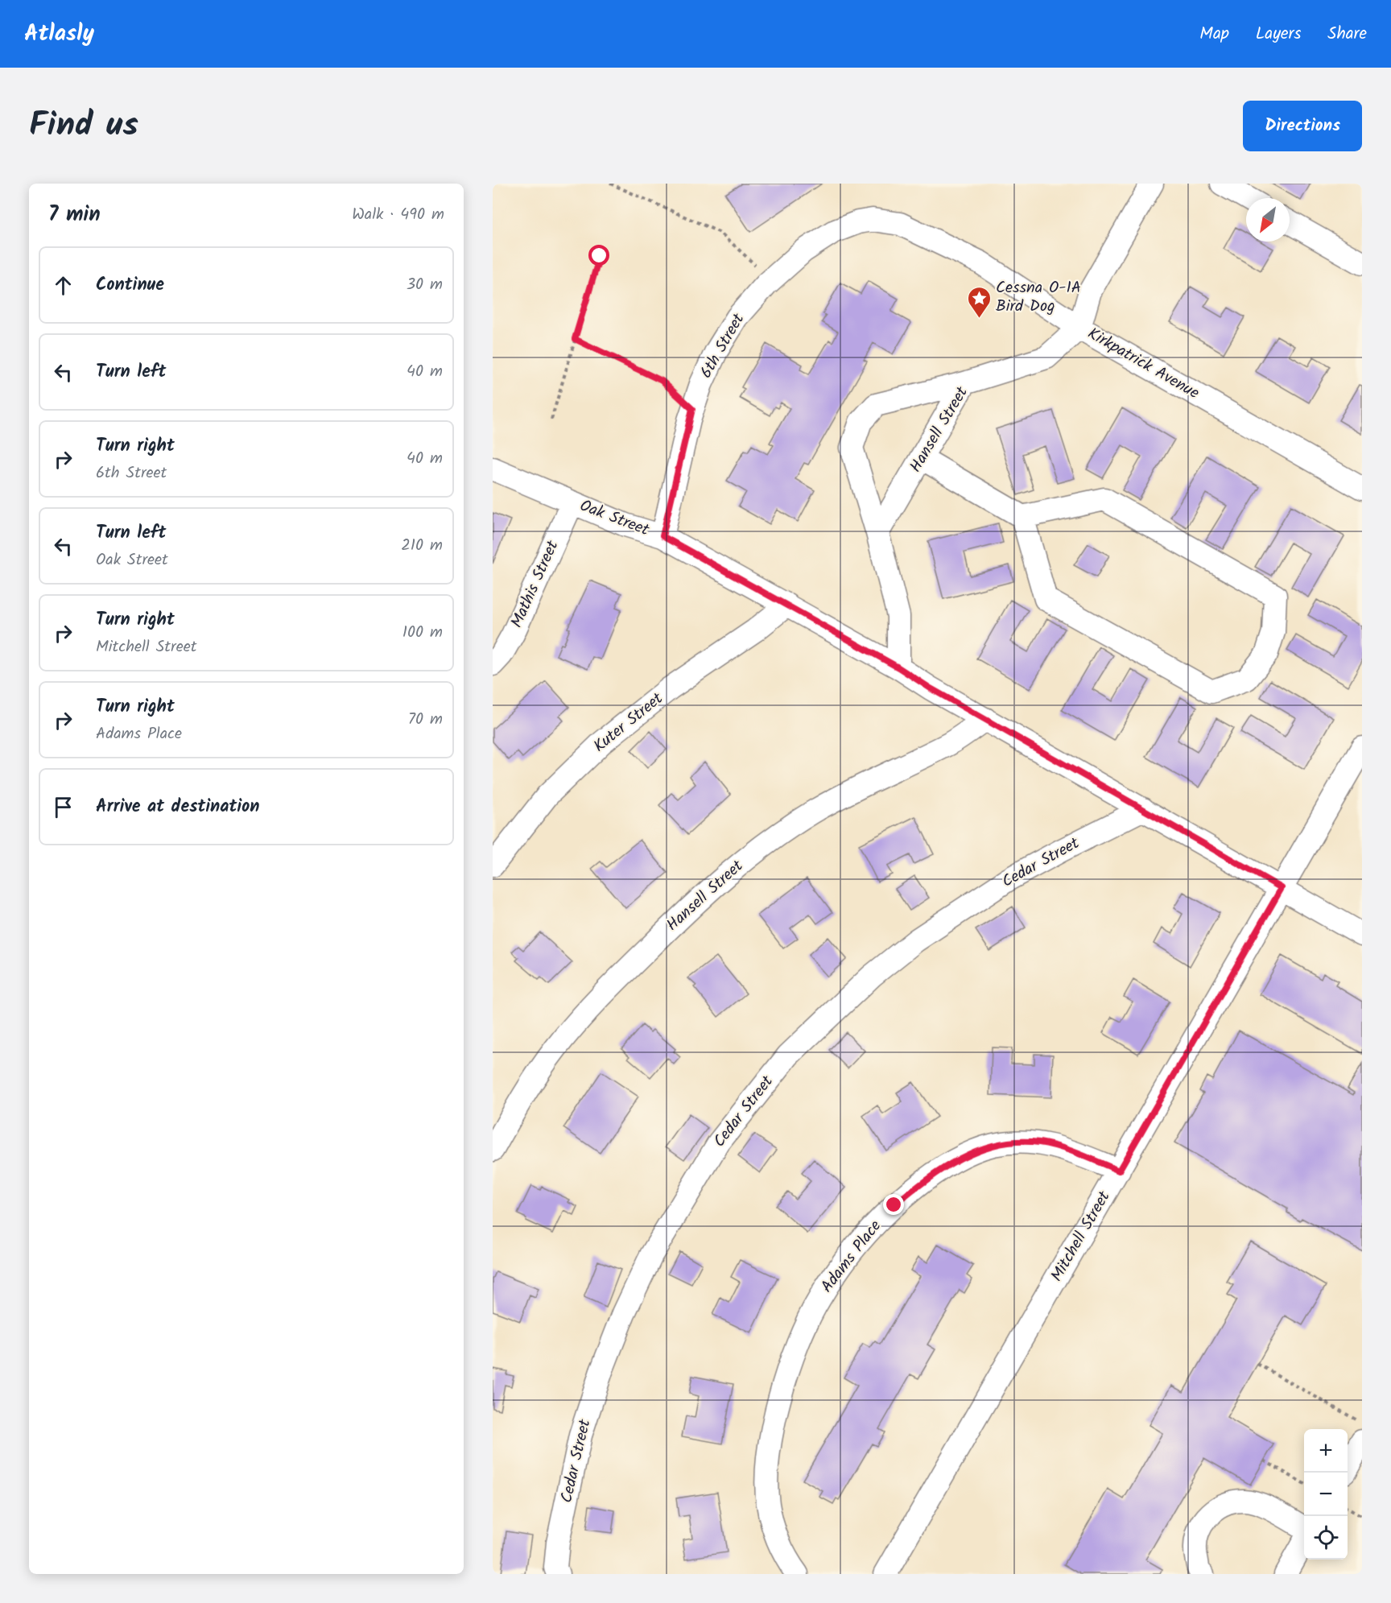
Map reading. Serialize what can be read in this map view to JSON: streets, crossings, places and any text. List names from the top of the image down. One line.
{"streets":{"street":["6th Street","Kirkpatrick Avenue","Hansell Street","Oak Street","Mathis Street","Kuter Street","Cedar Street","Mitchell Street","Adams Place"]},"crossings":[["6th Street","Kirkpatrick Avenue"],["6th Street","Oak Street"],["Kirkpatrick Avenue","Hansell Street"],["Hansell Street","Oak Street"],["Oak Street","Mathis Street"],["Oak Street","Kuter Street"],["Oak Street","Cedar Street"],["Oak Street","Mitchell Street"],["Mitchell Street","Adams Place"]],"places":{"place":["Cessna O-1A Bird Dog"]},"north":"bottom left","page":{"header":"Atlasly","nav":["Map","Layers","Share"],"title":"Find us","buttons":"Directions","heading":["7 min","Walk · 490 m"],"list":[["Continue","30 m"],["Turn left","40 m"],["Turn right","6th Street","40 m"],["Turn left","Oak Street","210 m"],["Turn right","Mitchell Street","100 m"],["Turn right","Adams Place","70 m"],"Arrive at destination"],"map_buttons":["+","−"]}}
